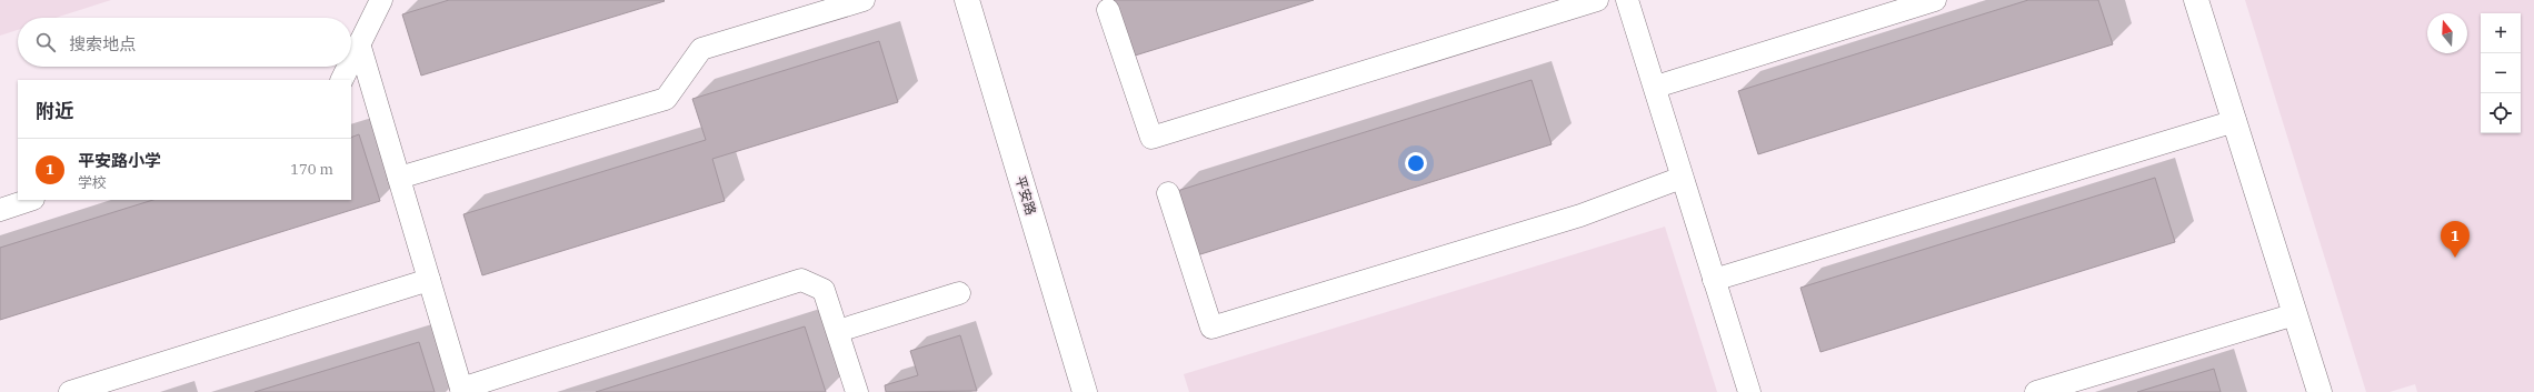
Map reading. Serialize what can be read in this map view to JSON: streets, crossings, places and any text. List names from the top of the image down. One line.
{"streets":{"street":["平安路"]},"north":"top","page":{"map_buttons":["+","−"],"search":"搜索地点","heading":"附近","list":[{"mark":"1","name":"平安路小学","note":"学校","value":"170 m"}],"pins":"1"}}
